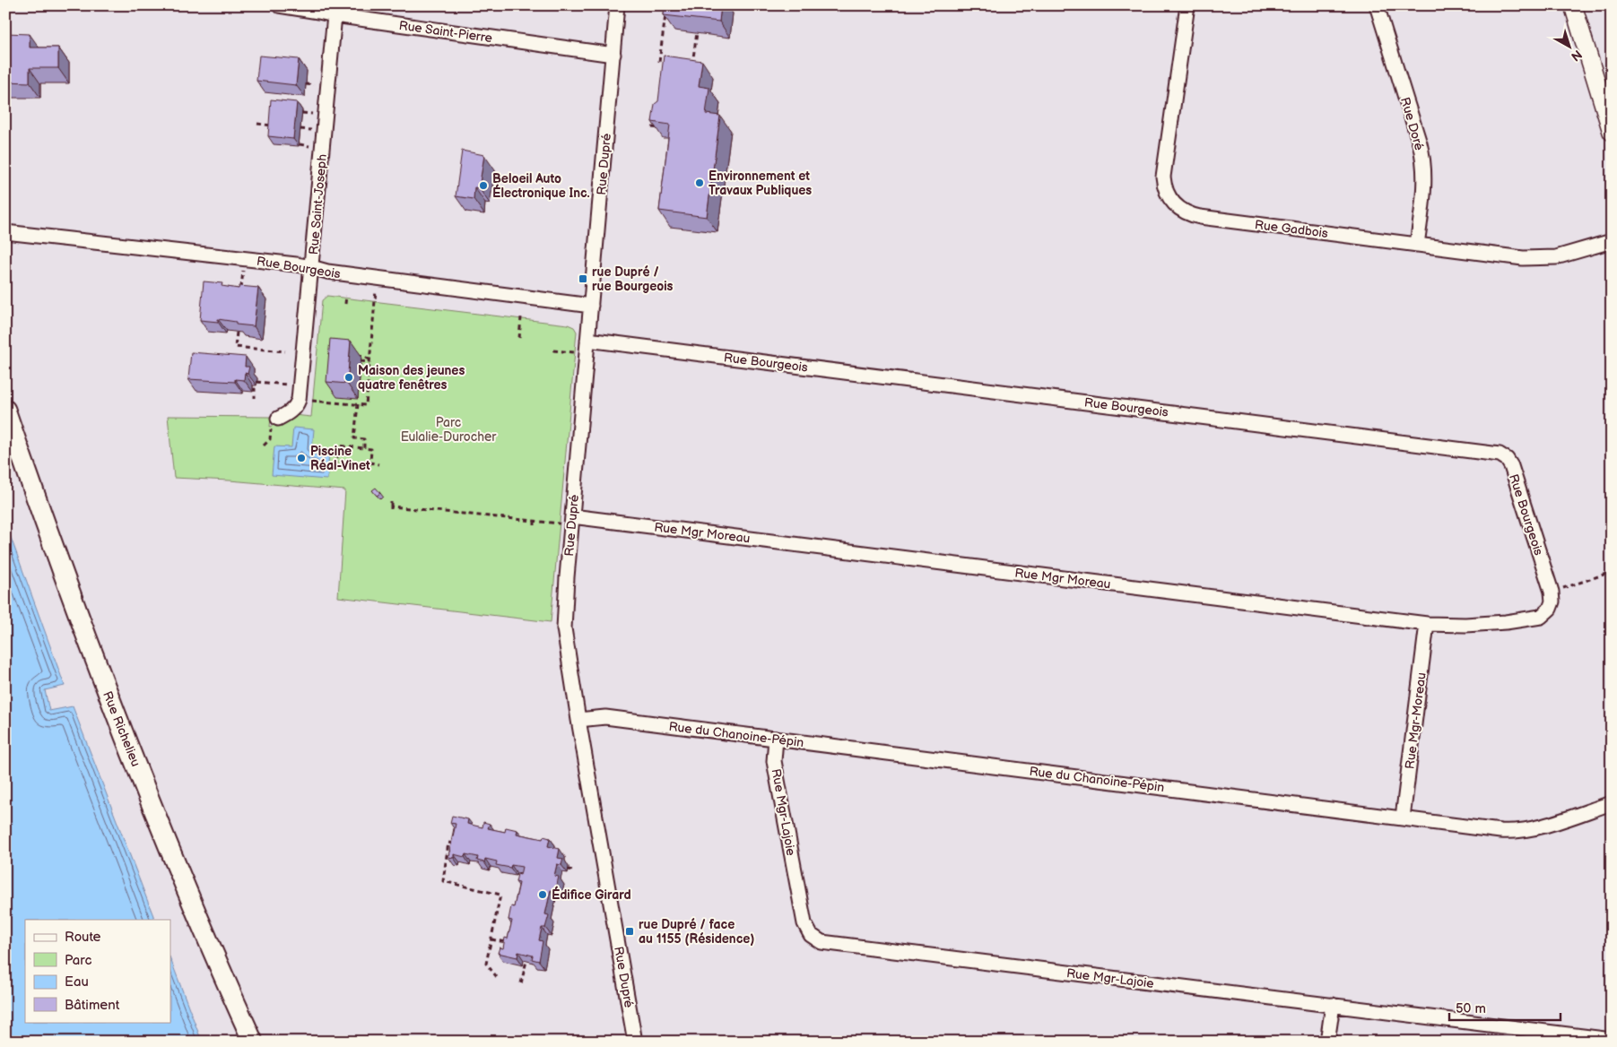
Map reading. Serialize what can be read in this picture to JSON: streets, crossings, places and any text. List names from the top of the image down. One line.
{"streets":{"main road":["Rue Richelieu"],"street":["Rue Saint-Pierre","Rue Doré","Rue Dupré","Rue Saint-Joseph","Rue Gadbois","Rue Bourgeois","Rue Mgr Moreau","Rue Mgr-Moreau","Rue du Chanoine-Pépin","Rue Mgr-Lajoie"]},"crossings":[["Rue Saint-Pierre","Rue Dupré"],["Rue Saint-Pierre","Rue Saint-Joseph"],["Rue Doré","Rue Gadbois"],["Rue Dupré","Rue Bourgeois"],["Rue Dupré","Rue Mgr Moreau"],["Rue Dupré","Rue du Chanoine-Pépin"],["Rue Saint-Joseph","Rue Bourgeois"],["Rue Bourgeois","Rue Mgr Moreau"],["Rue Mgr Moreau","Rue Mgr-Moreau"],["Rue Mgr-Moreau","Rue du Chanoine-Pépin"],["Rue du Chanoine-Pépin","Rue Mgr-Lajoie"]],"parks":["Parc Eulalie-Durocher"],"places":{"other":["Environnement et Travaux Publiques","Beloeil Auto Électronique Inc.","Maison des jeunes quatre fenêtres","Piscine Réal-Vinet","Édifice Girard"],"transit":["rue Dupré / rue Bourgeois","rue Dupré / face au 1155 (Résidence)"]},"legend":["Route","Parc","Eau","Bâtiment"],"scale_bar":"50 m","north":"bottom right"}
